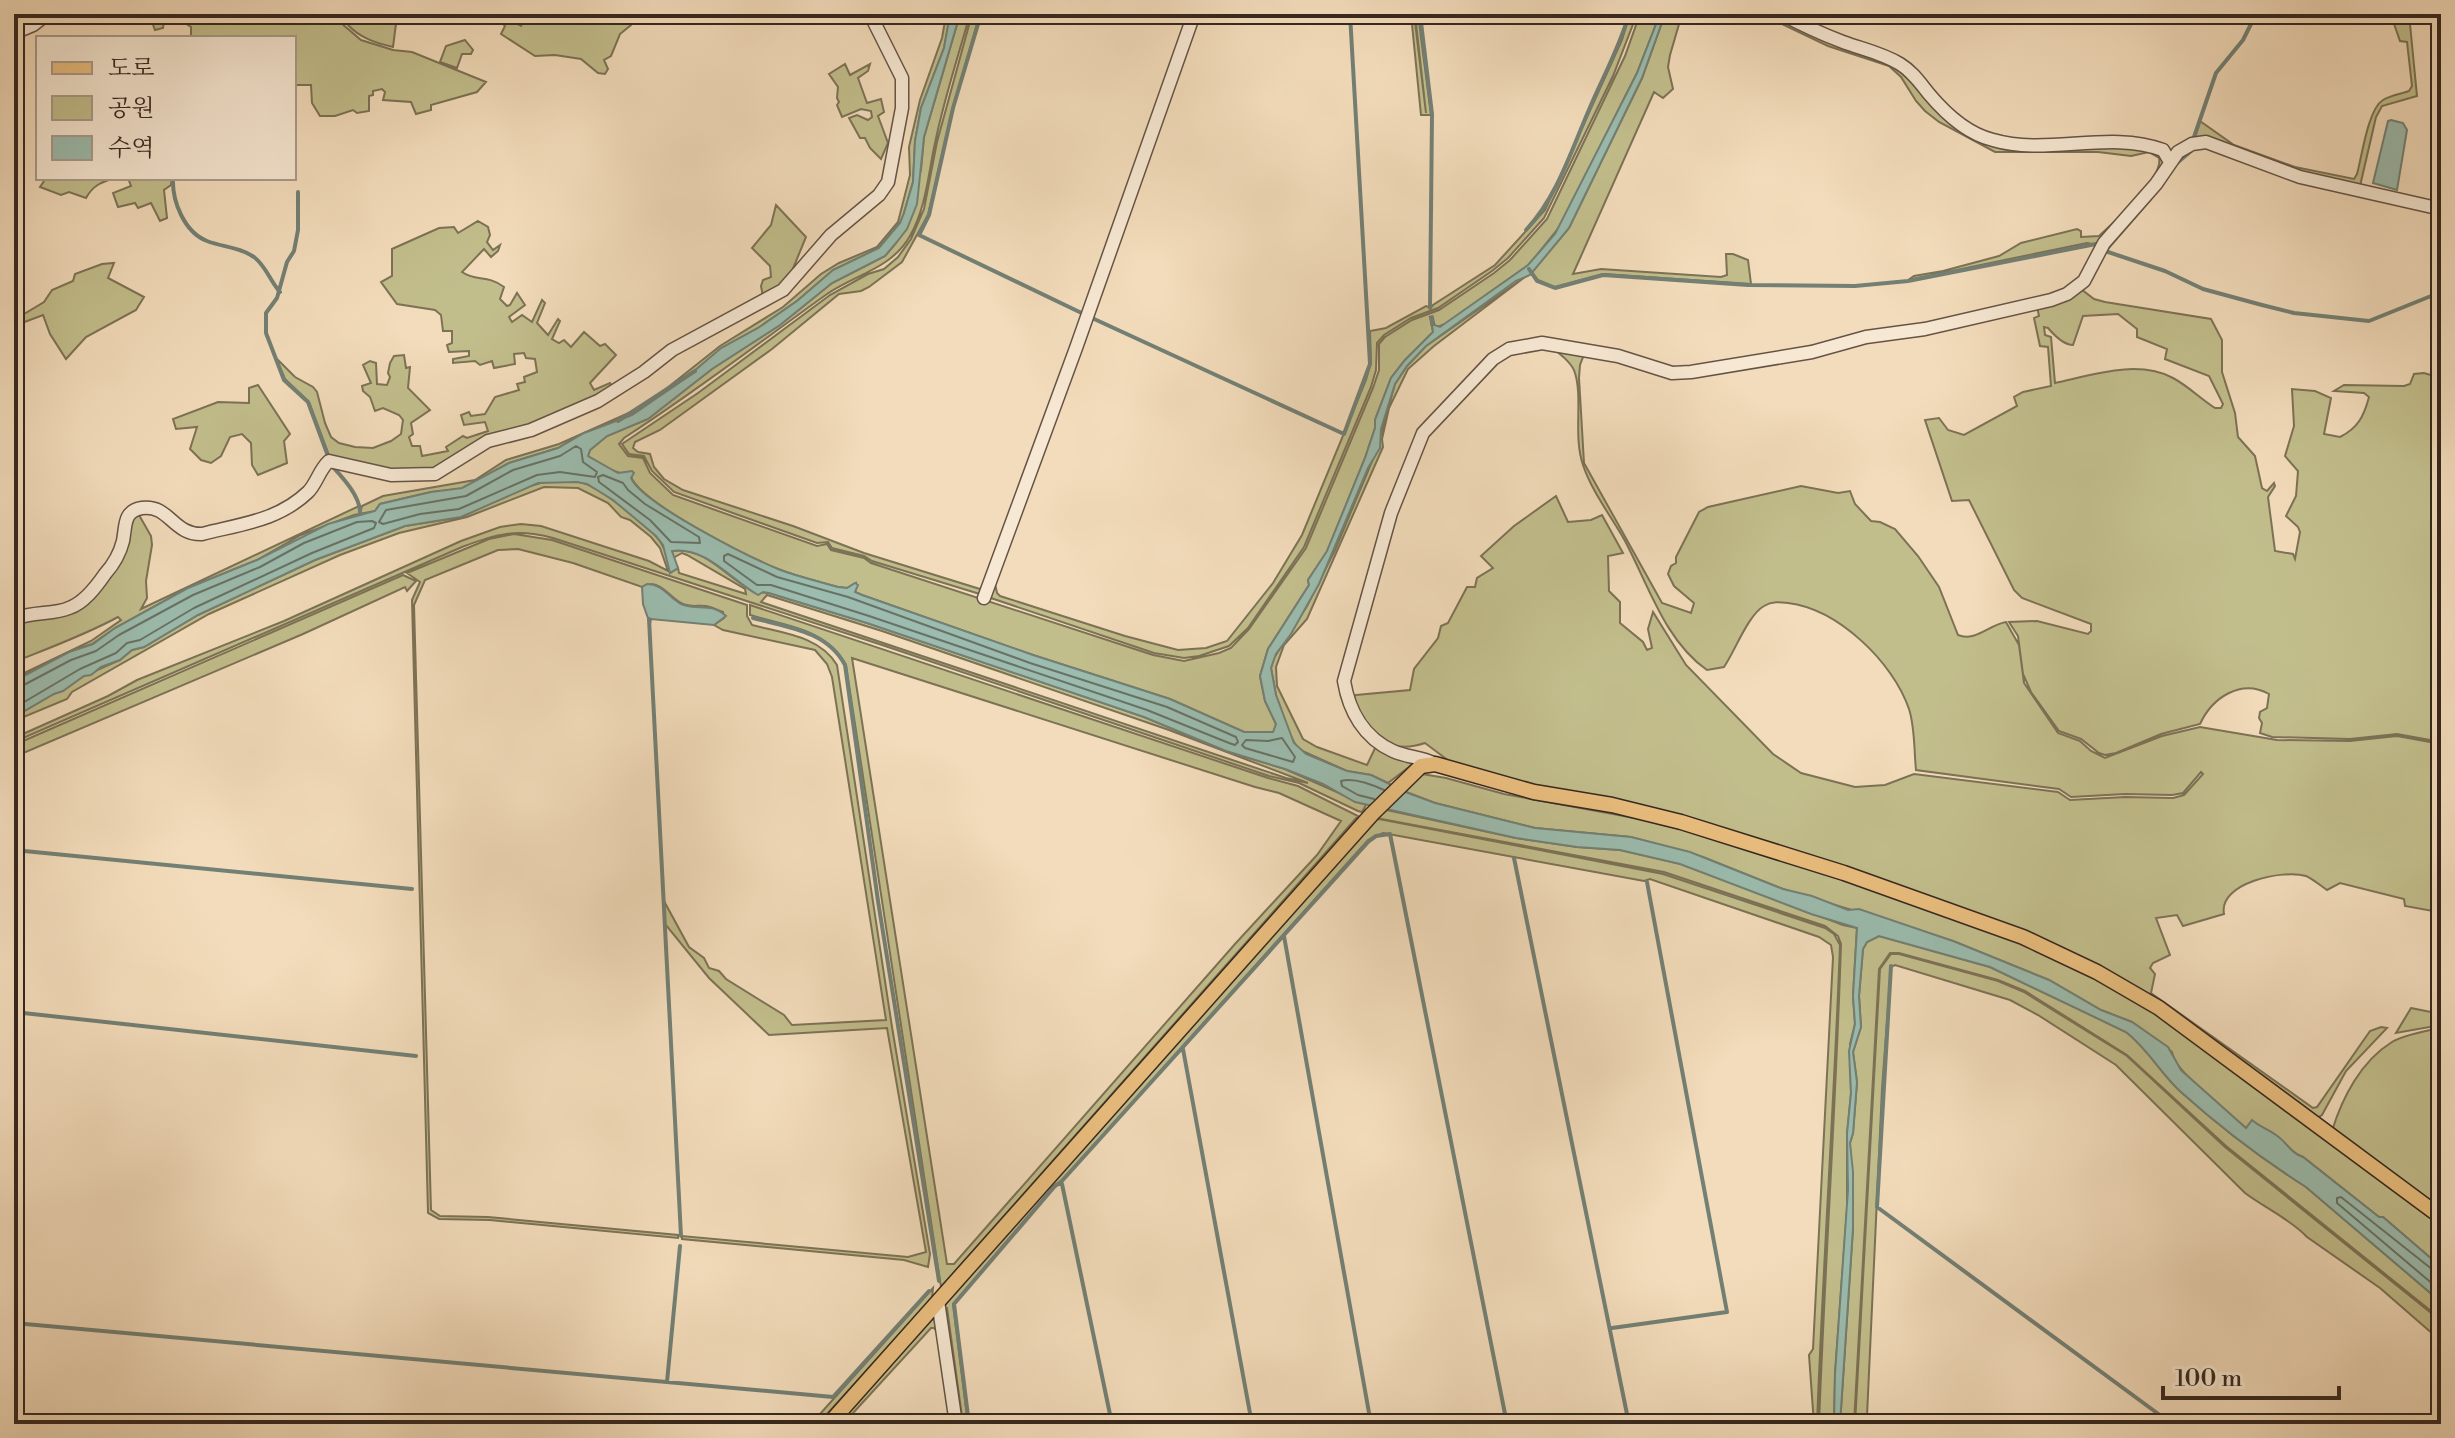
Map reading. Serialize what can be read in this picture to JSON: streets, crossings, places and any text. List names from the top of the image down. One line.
{"legend":["도로","공원","수역"],"scale_bar":"100 m"}
